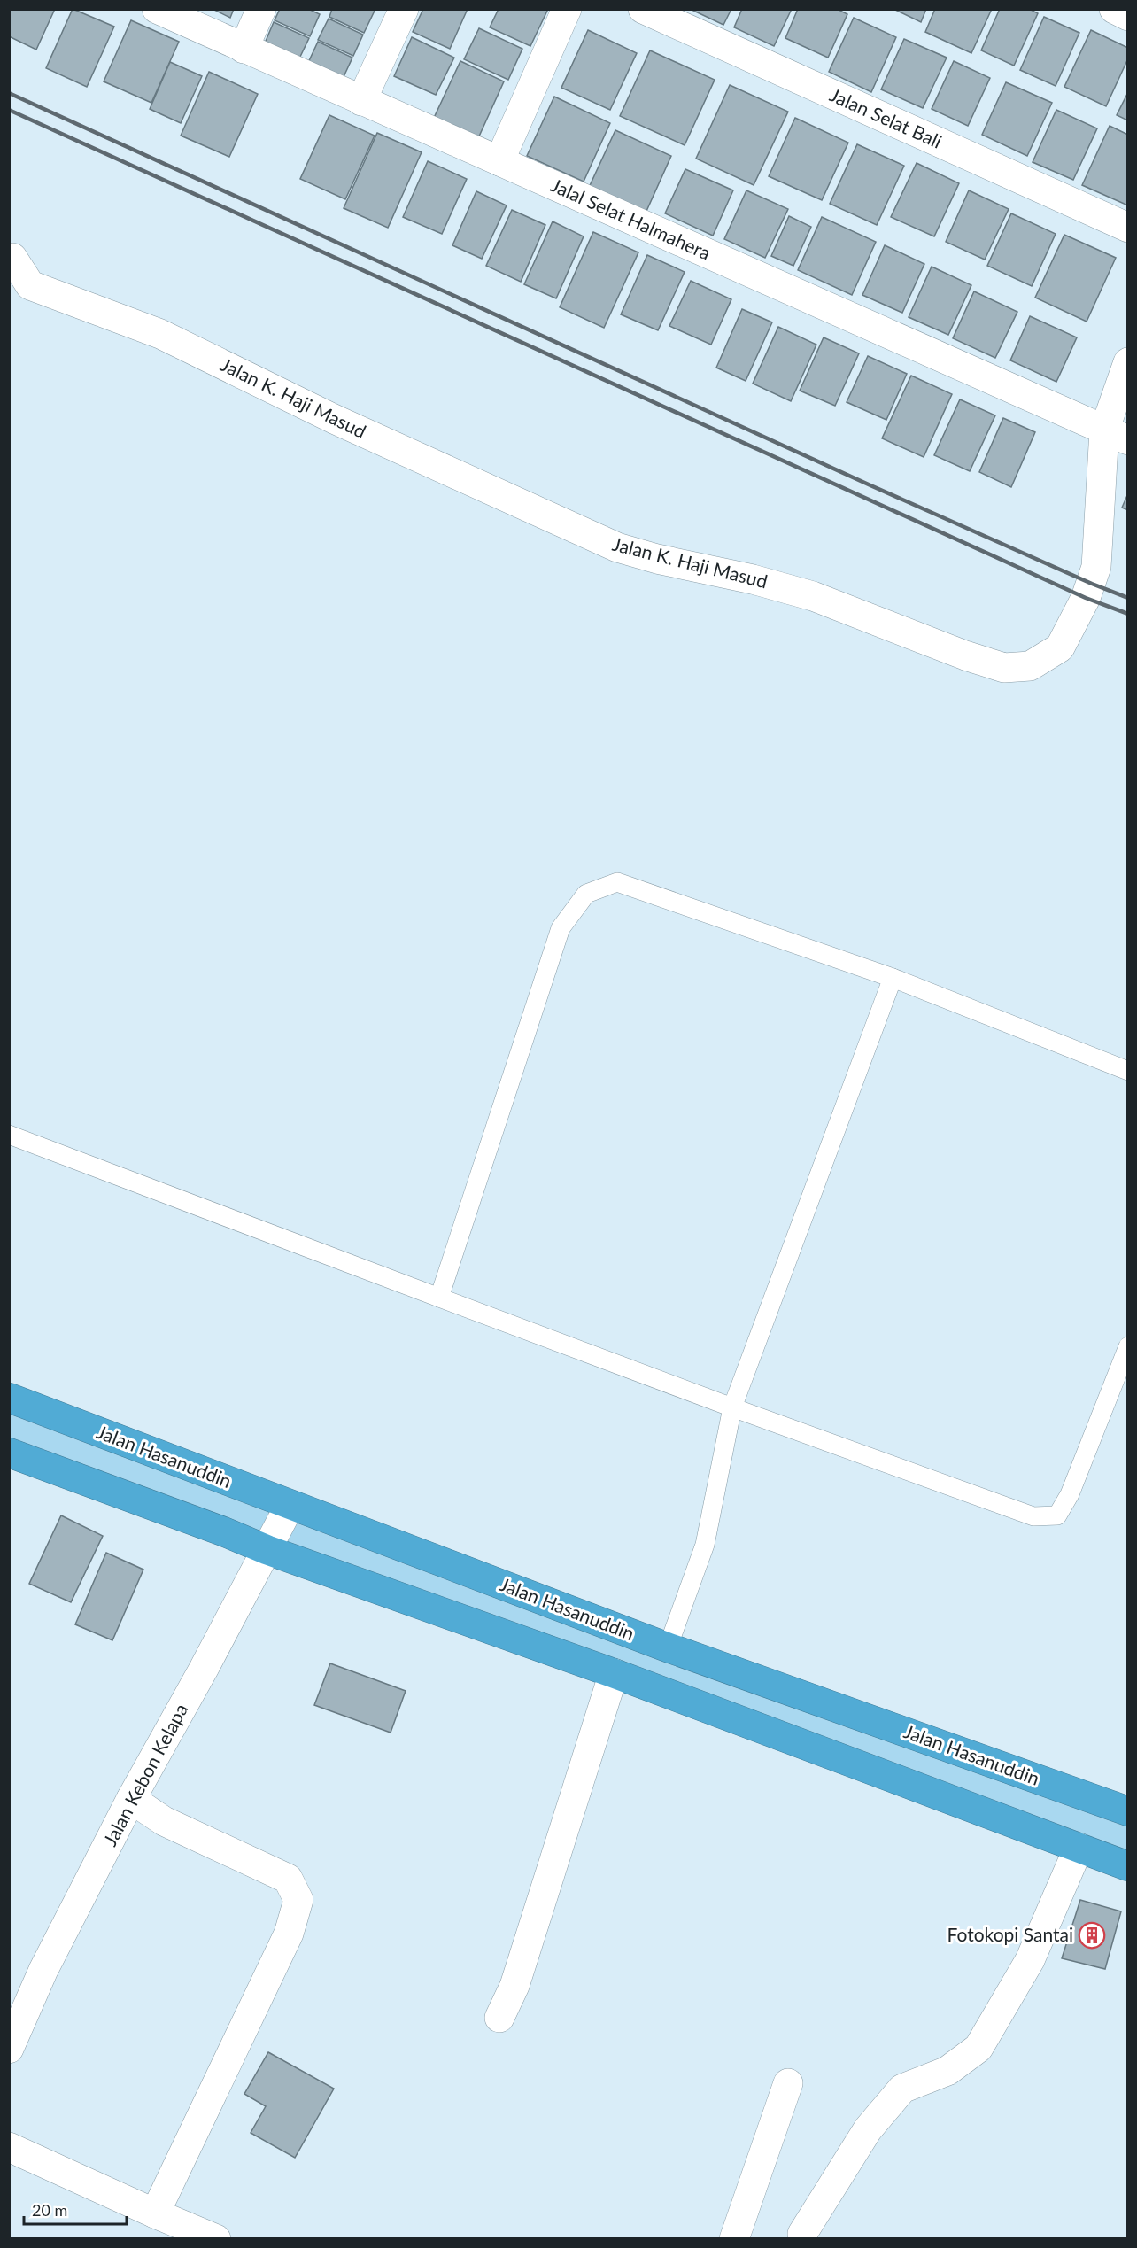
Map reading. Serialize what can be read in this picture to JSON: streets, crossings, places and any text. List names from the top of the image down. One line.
{"streets":{"highway":["Jalan Hasanuddin"],"street":["Jalan Selat Bali","Jalal Selat Halmahera","Jalan K. Haji Masud","Jalan Kebon Kelapa"]},"crossings":[["Jalal Selat Halmahera","Jalan K. Haji Masud"],["Jalan Hasanuddin","Jalan Kebon Kelapa"]],"places":{"building":["Fotokopi Santai"]},"scale_bar":"20 m"}
